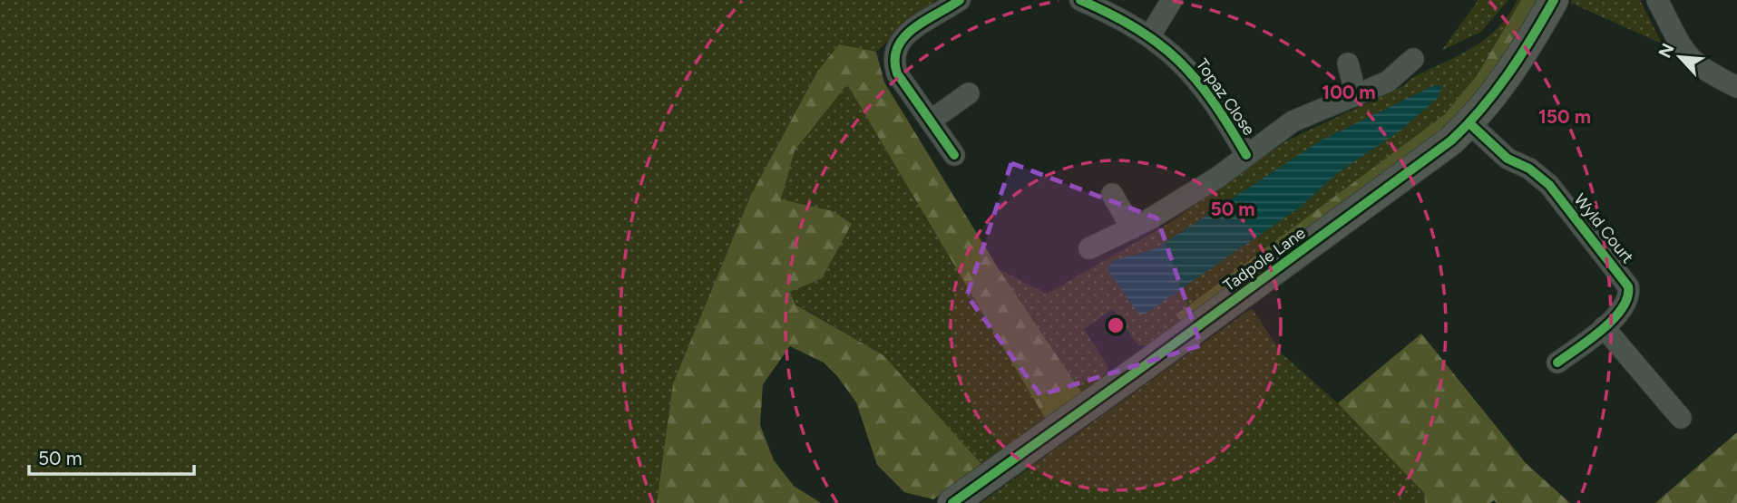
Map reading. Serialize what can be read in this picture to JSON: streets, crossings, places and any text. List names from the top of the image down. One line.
{"streets":{"street":["Topaz Close","Wyld Court","Tadpole Lane"]},"crossings":[["Wyld Court","Tadpole Lane"]],"scale_bar":"50 m","north":"top left","rings":["100 m","150 m","50 m"]}
